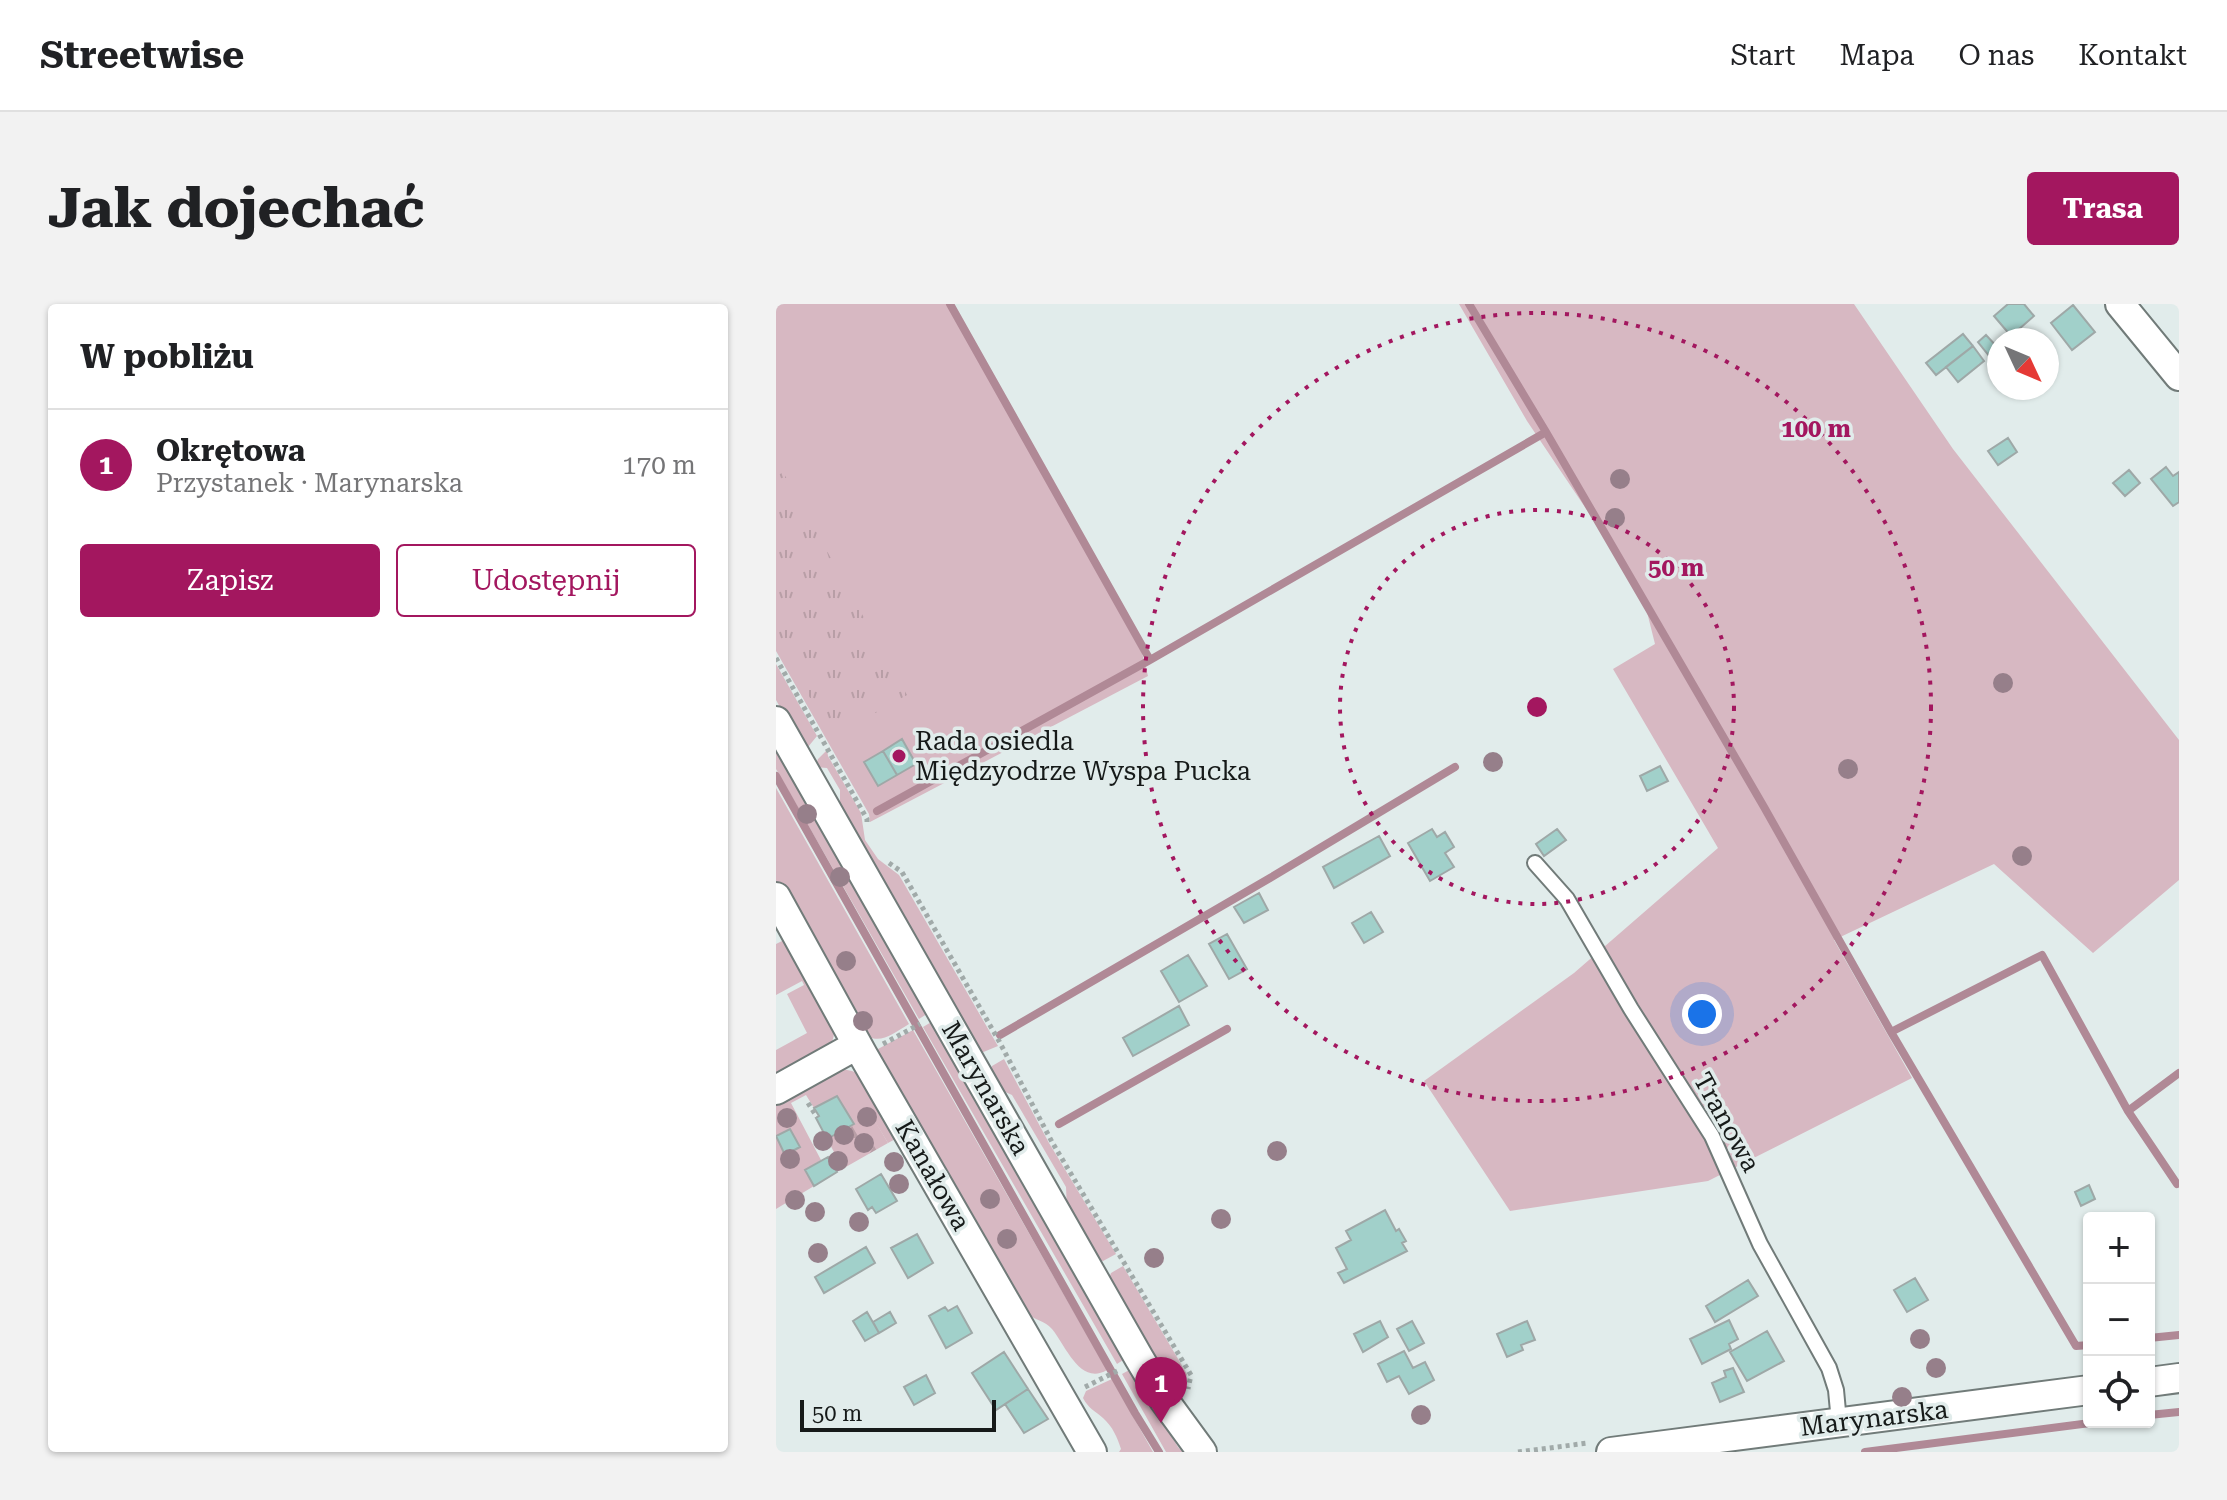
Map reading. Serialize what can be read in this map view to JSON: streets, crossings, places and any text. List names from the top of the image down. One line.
{"streets":{"street":["Marynarska","Kanałowa"],"lane":["Tranowa"]},"crossings":[["Marynarska","Tranowa"]],"places":["Rada osiedla Międzyodrze Wyspa Pucka"],"scale_bar":"50 m","north":"bottom right","page":{"header":"Streetwise","nav":["Start","Mapa","O nas","Kontakt"],"buttons":["Trasa",["Zapisz","Udostępnij"]],"title":"Jak dojechać","heading":"W pobliżu","list":[{"mark":"1","name":"Okrętowa","note":"Przystanek · Marynarska","value":"170 m"}],"map_buttons":["+","−"],"pins":"1","scale":"50 m"},"rings":["100 m","50 m"]}
